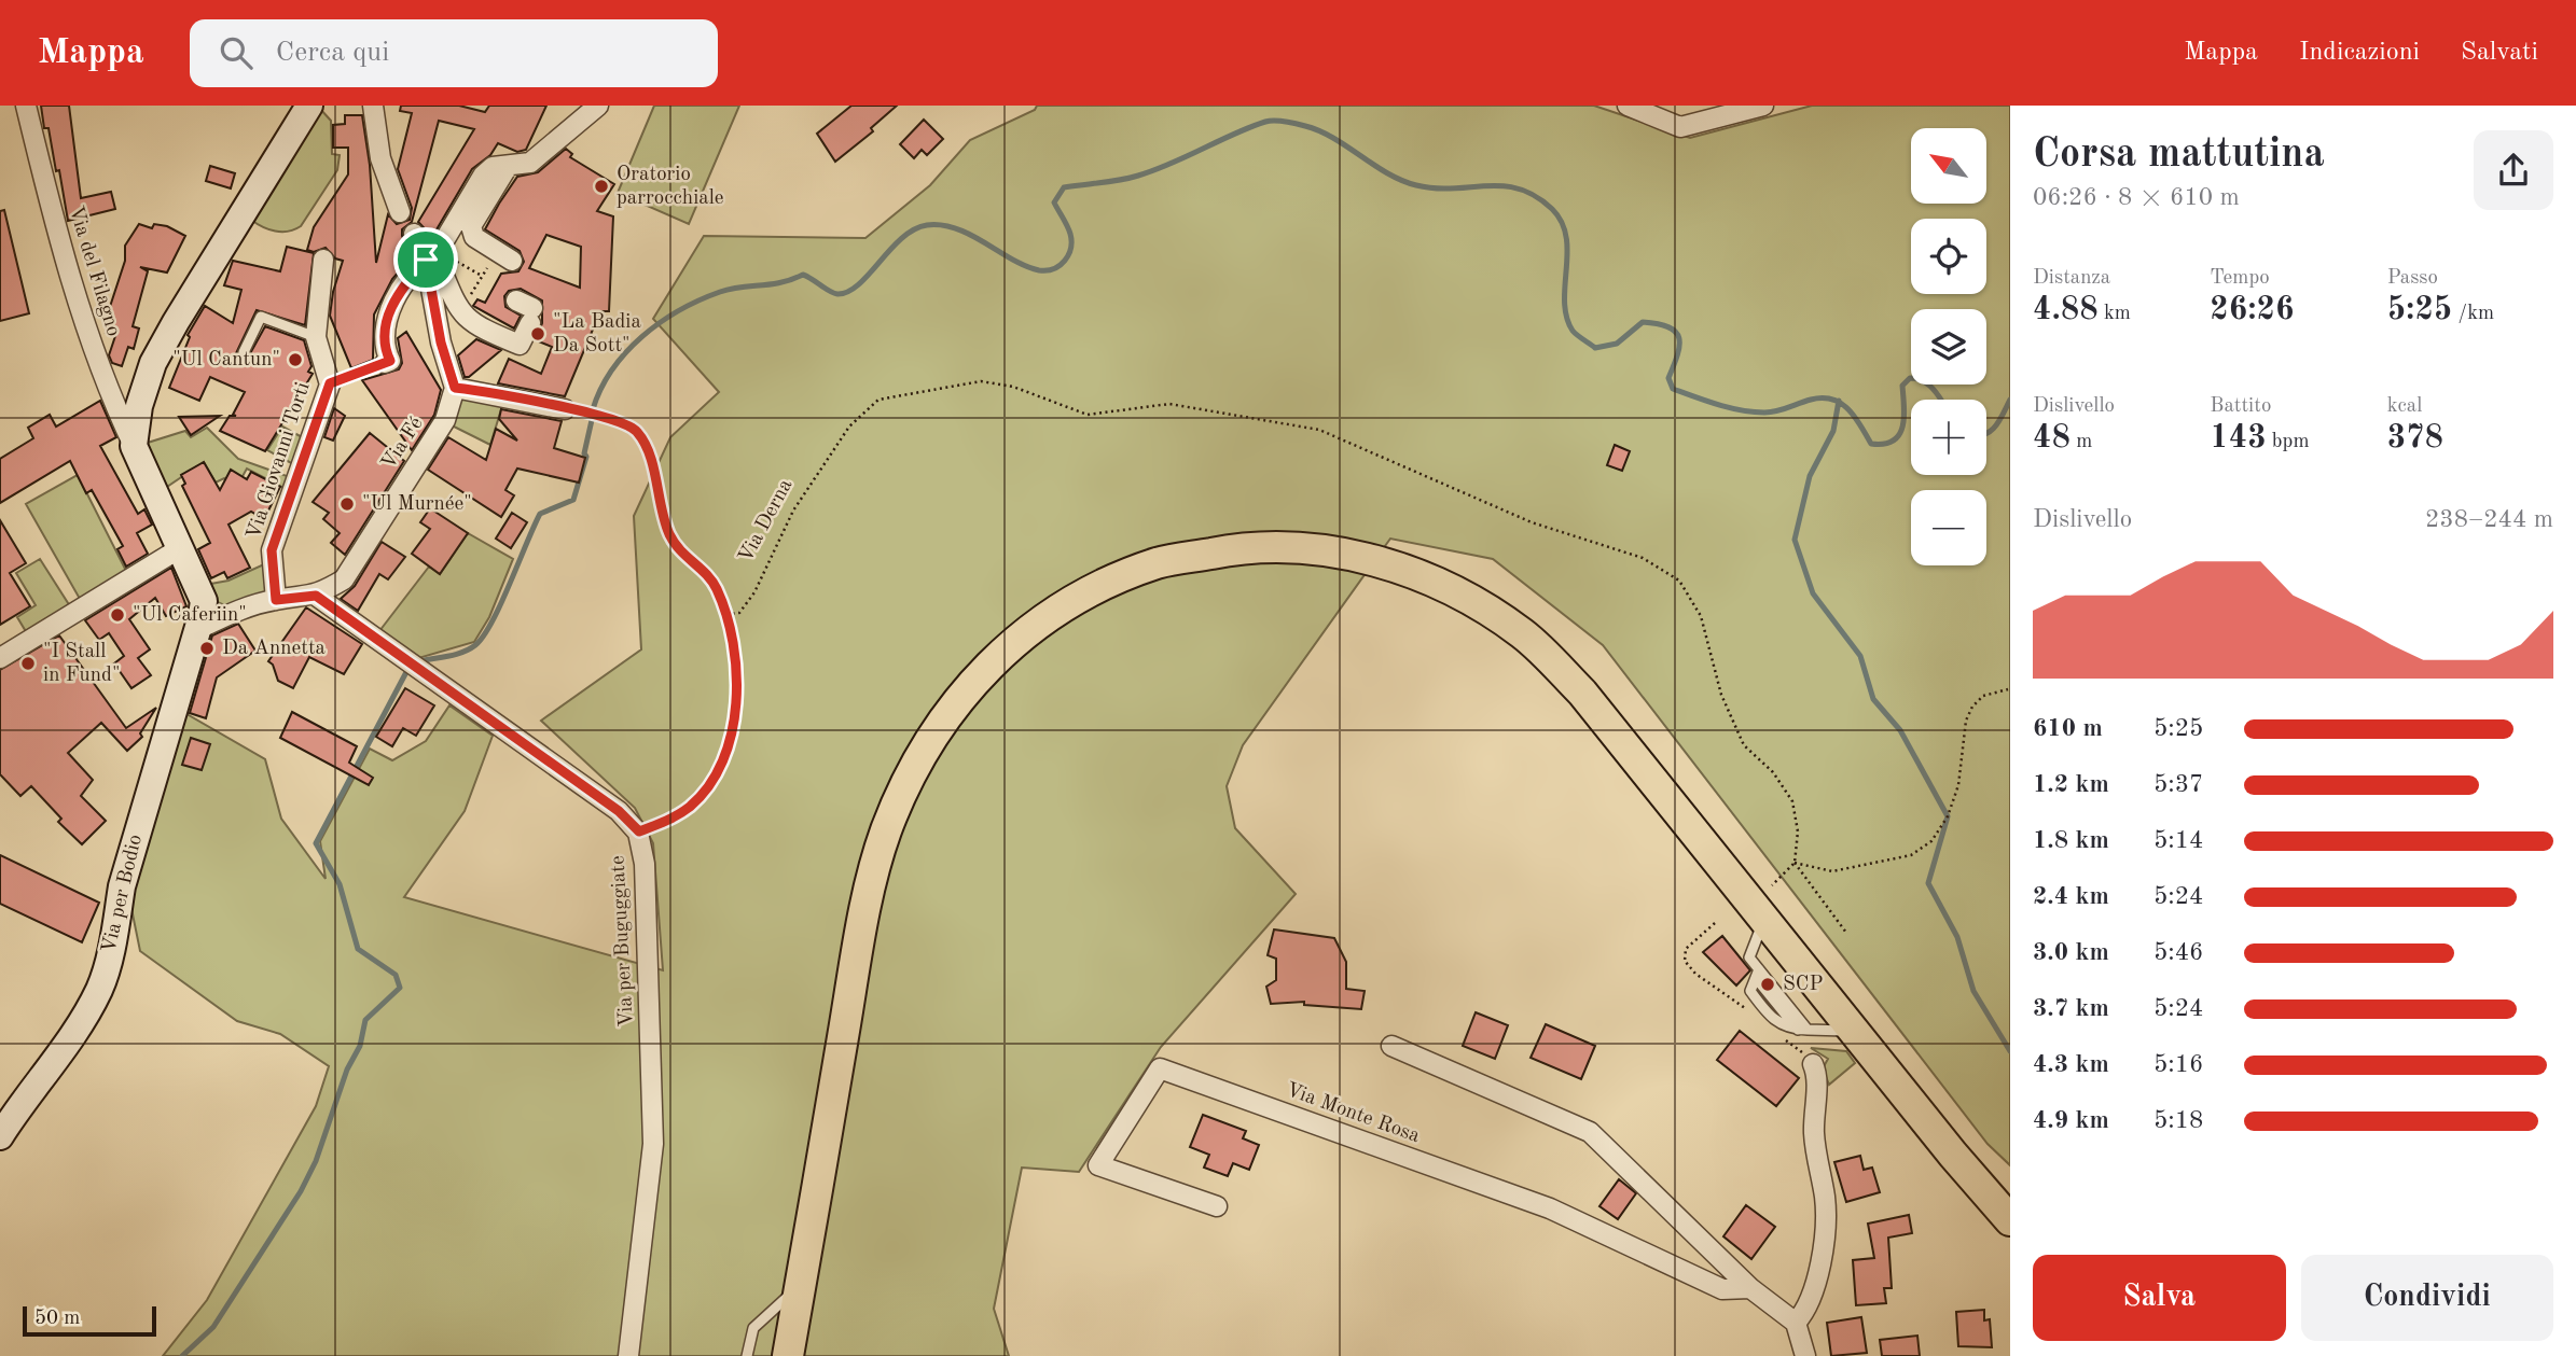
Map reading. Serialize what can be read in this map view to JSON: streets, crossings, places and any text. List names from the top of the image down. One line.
{"streets":{"street":["Via del Filagno","Via Fé","Via Giovanni Torti","Via per Bodio","Via per Buguggiate","Via Monte Rosa"],"path":["Via Derna"]},"crossings":[["Via del Filagno","Via per Bodio"],["Via Fé","Via Giovanni Torti"],["Via Fé","Via per Bodio"],["Via Fé","Via per Buguggiate"]],"places":["Oratorio parrocchiale","\"La Badia Da Sott\"","\"Ul Cantun\"","\"Ul Murnée\"","\"Ul Caferiin\"","Da Annetta","\"I Stall in Fund\"","SCP"],"scale_bar":"50 m","north":"top left","page":{"header":"Mappa","search":"Cerca qui","nav":["Mappa","Indicazioni","Salvati"],"heading":["Corsa mattutina","06:26 · 8 × 610 m"],"map_buttons":["+","−"],"stats":[["Distanza","4.88 km"],["Tempo","26:26"],["Passo","5:25 /km"],["Dislivello","48 m"],["Battito","143 bpm"],["kcal","378"]],"chart":["Dislivello","238–244 m"],"list":[{"name":"610 m","note":"5:25"},{"name":"1.2 km","note":"5:37"},{"name":"1.8 km","note":"5:14"},{"name":"2.4 km","note":"5:24"},{"name":"3.0 km","note":"5:46"},{"name":"3.7 km","note":"5:24"},{"name":"4.3 km","note":"5:16"},{"name":"4.9 km","note":"5:18"}],"buttons":["Salva","Condividi"],"scale":"50 m"}}
